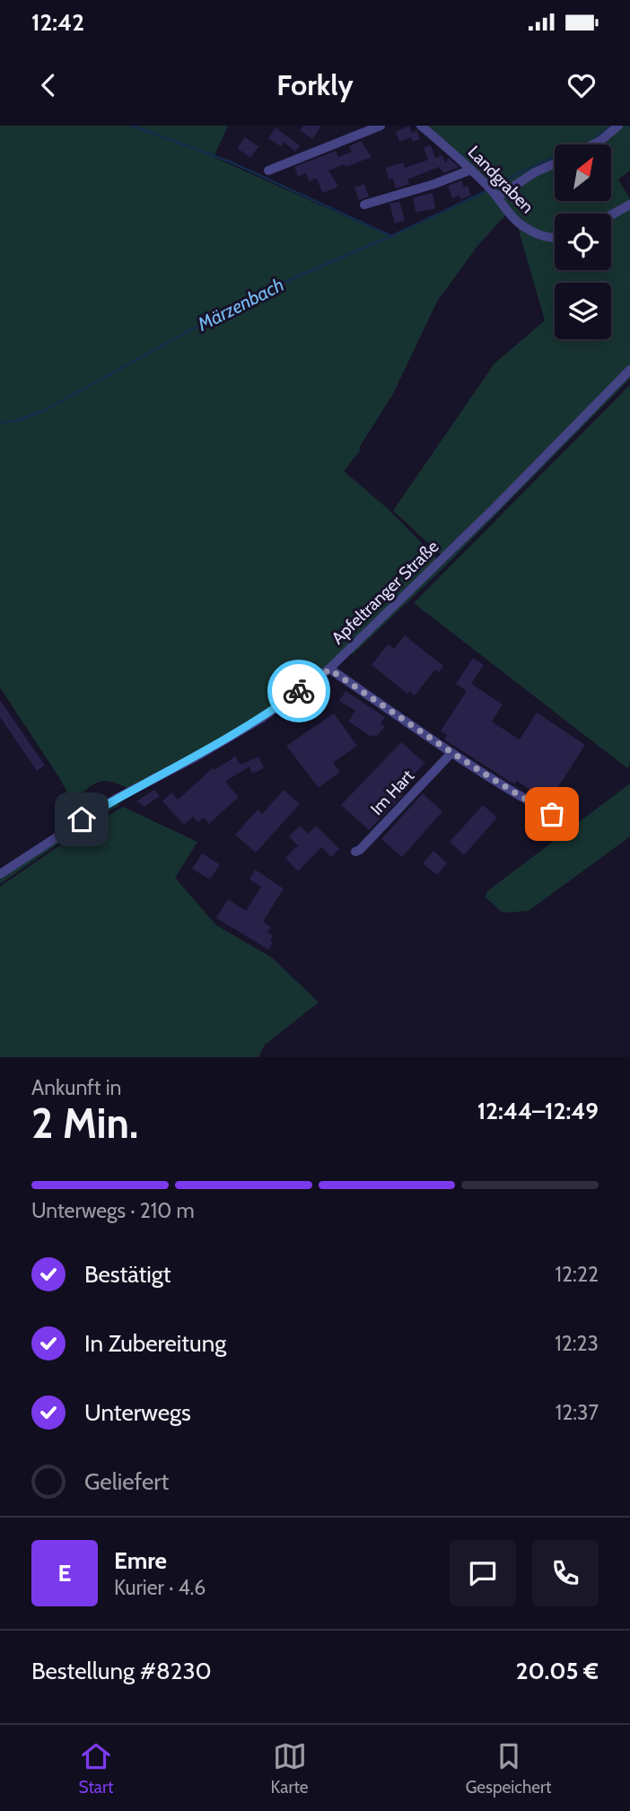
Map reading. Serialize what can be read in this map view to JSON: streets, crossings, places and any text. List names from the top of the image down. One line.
{"streets":{"street":["Landgraben","Apfeltranger Straße","Im Hart"]},"water":["Märzenbach"],"north":"top right","page":{"status":"12:42","header":"Forkly","heading":["2 Min.","Ankunft in","12:44–12:49"],"panel":["Emre","Kurier · 4.6","Bestellung #8230","20.05 €"],"bar":"Unterwegs · 210 m","list":[["Bestätigt","12:22"],["In Zubereitung","12:23"],["Unterwegs","12:37"],"Geliefert"],"round":"E","tabs":["Start","Karte","Gespeichert"]}}
